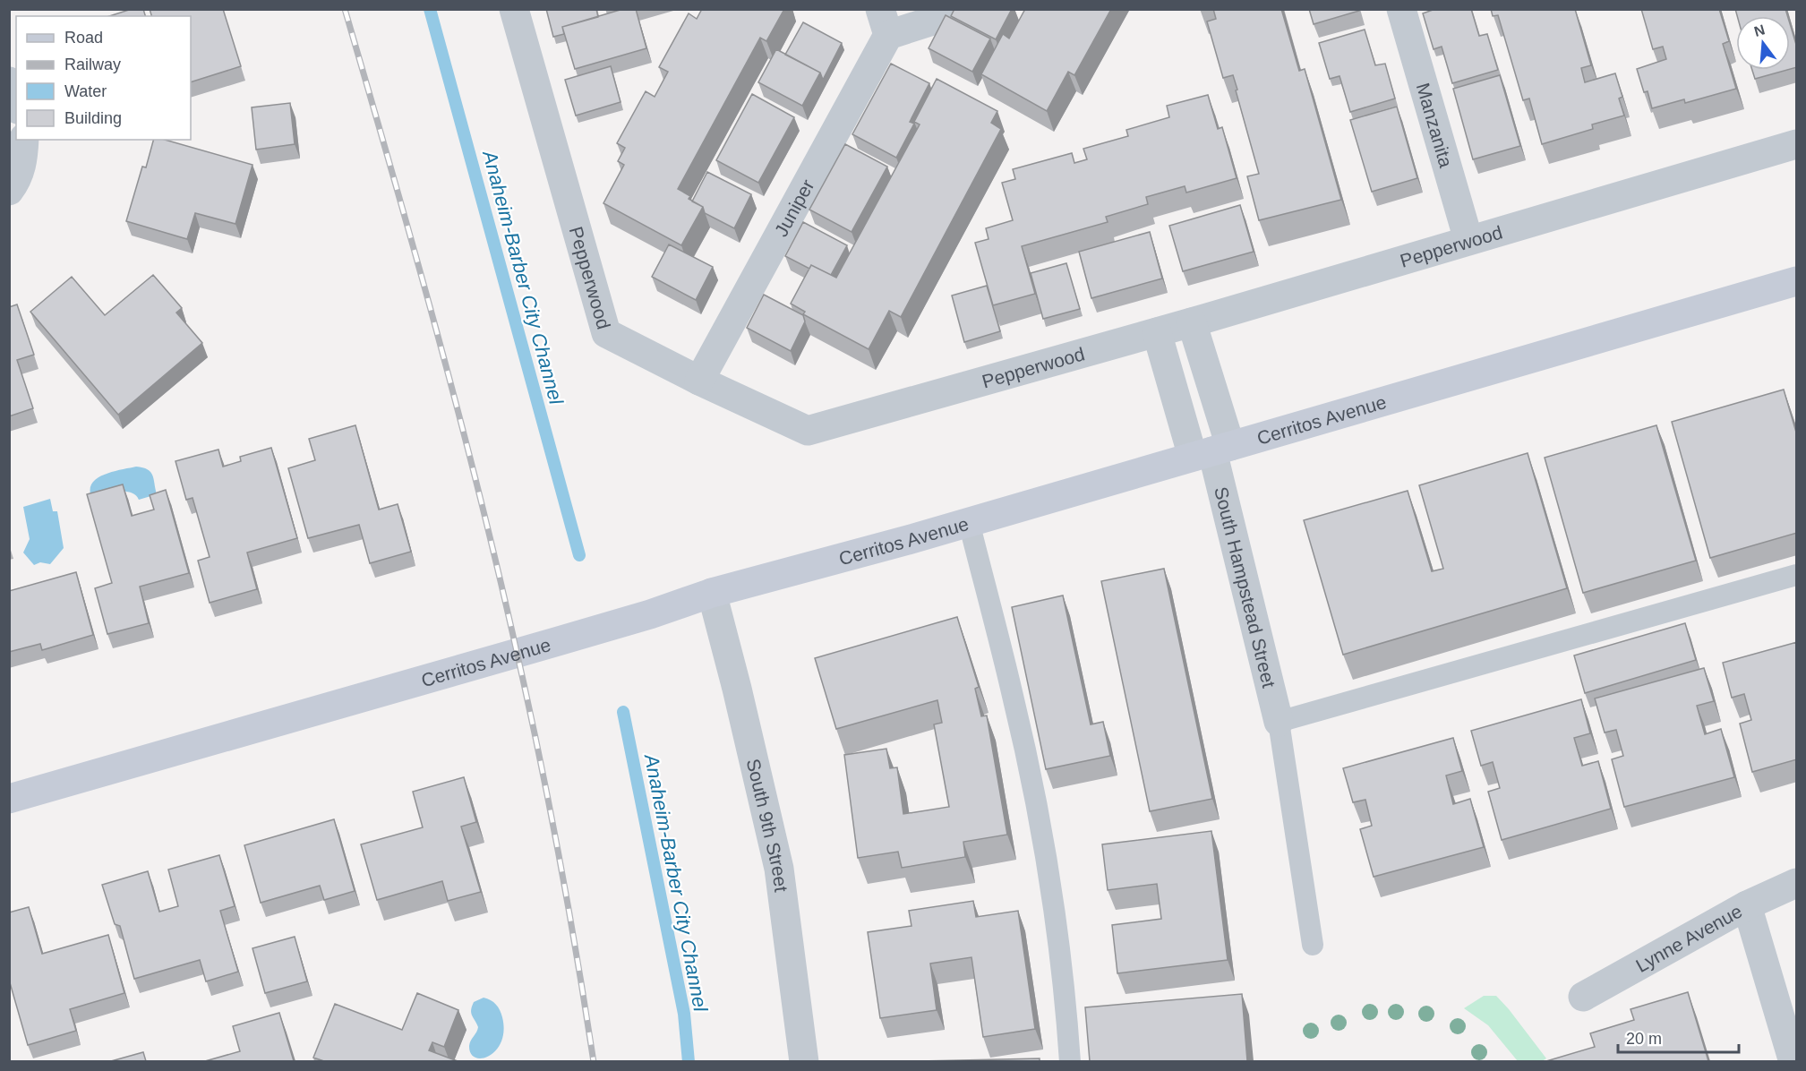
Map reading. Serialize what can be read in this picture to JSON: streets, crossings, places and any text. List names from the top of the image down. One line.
{"streets":{"street":["Manzanita","Juniper","Pepperwood","Cerritos Avenue","South Hampstead Street","South 9th Street","Lynne Avenue"]},"crossings":[["Manzanita","Pepperwood"],["Juniper","Pepperwood"],["Pepperwood","South Hampstead Street"],["Cerritos Avenue","South Hampstead Street"],["Cerritos Avenue","South 9th Street"]],"water":["Anaheim-Barber City Channel"],"legend":["Road","Railway","Water","Building"],"scale_bar":"20 m","north":"top"}
